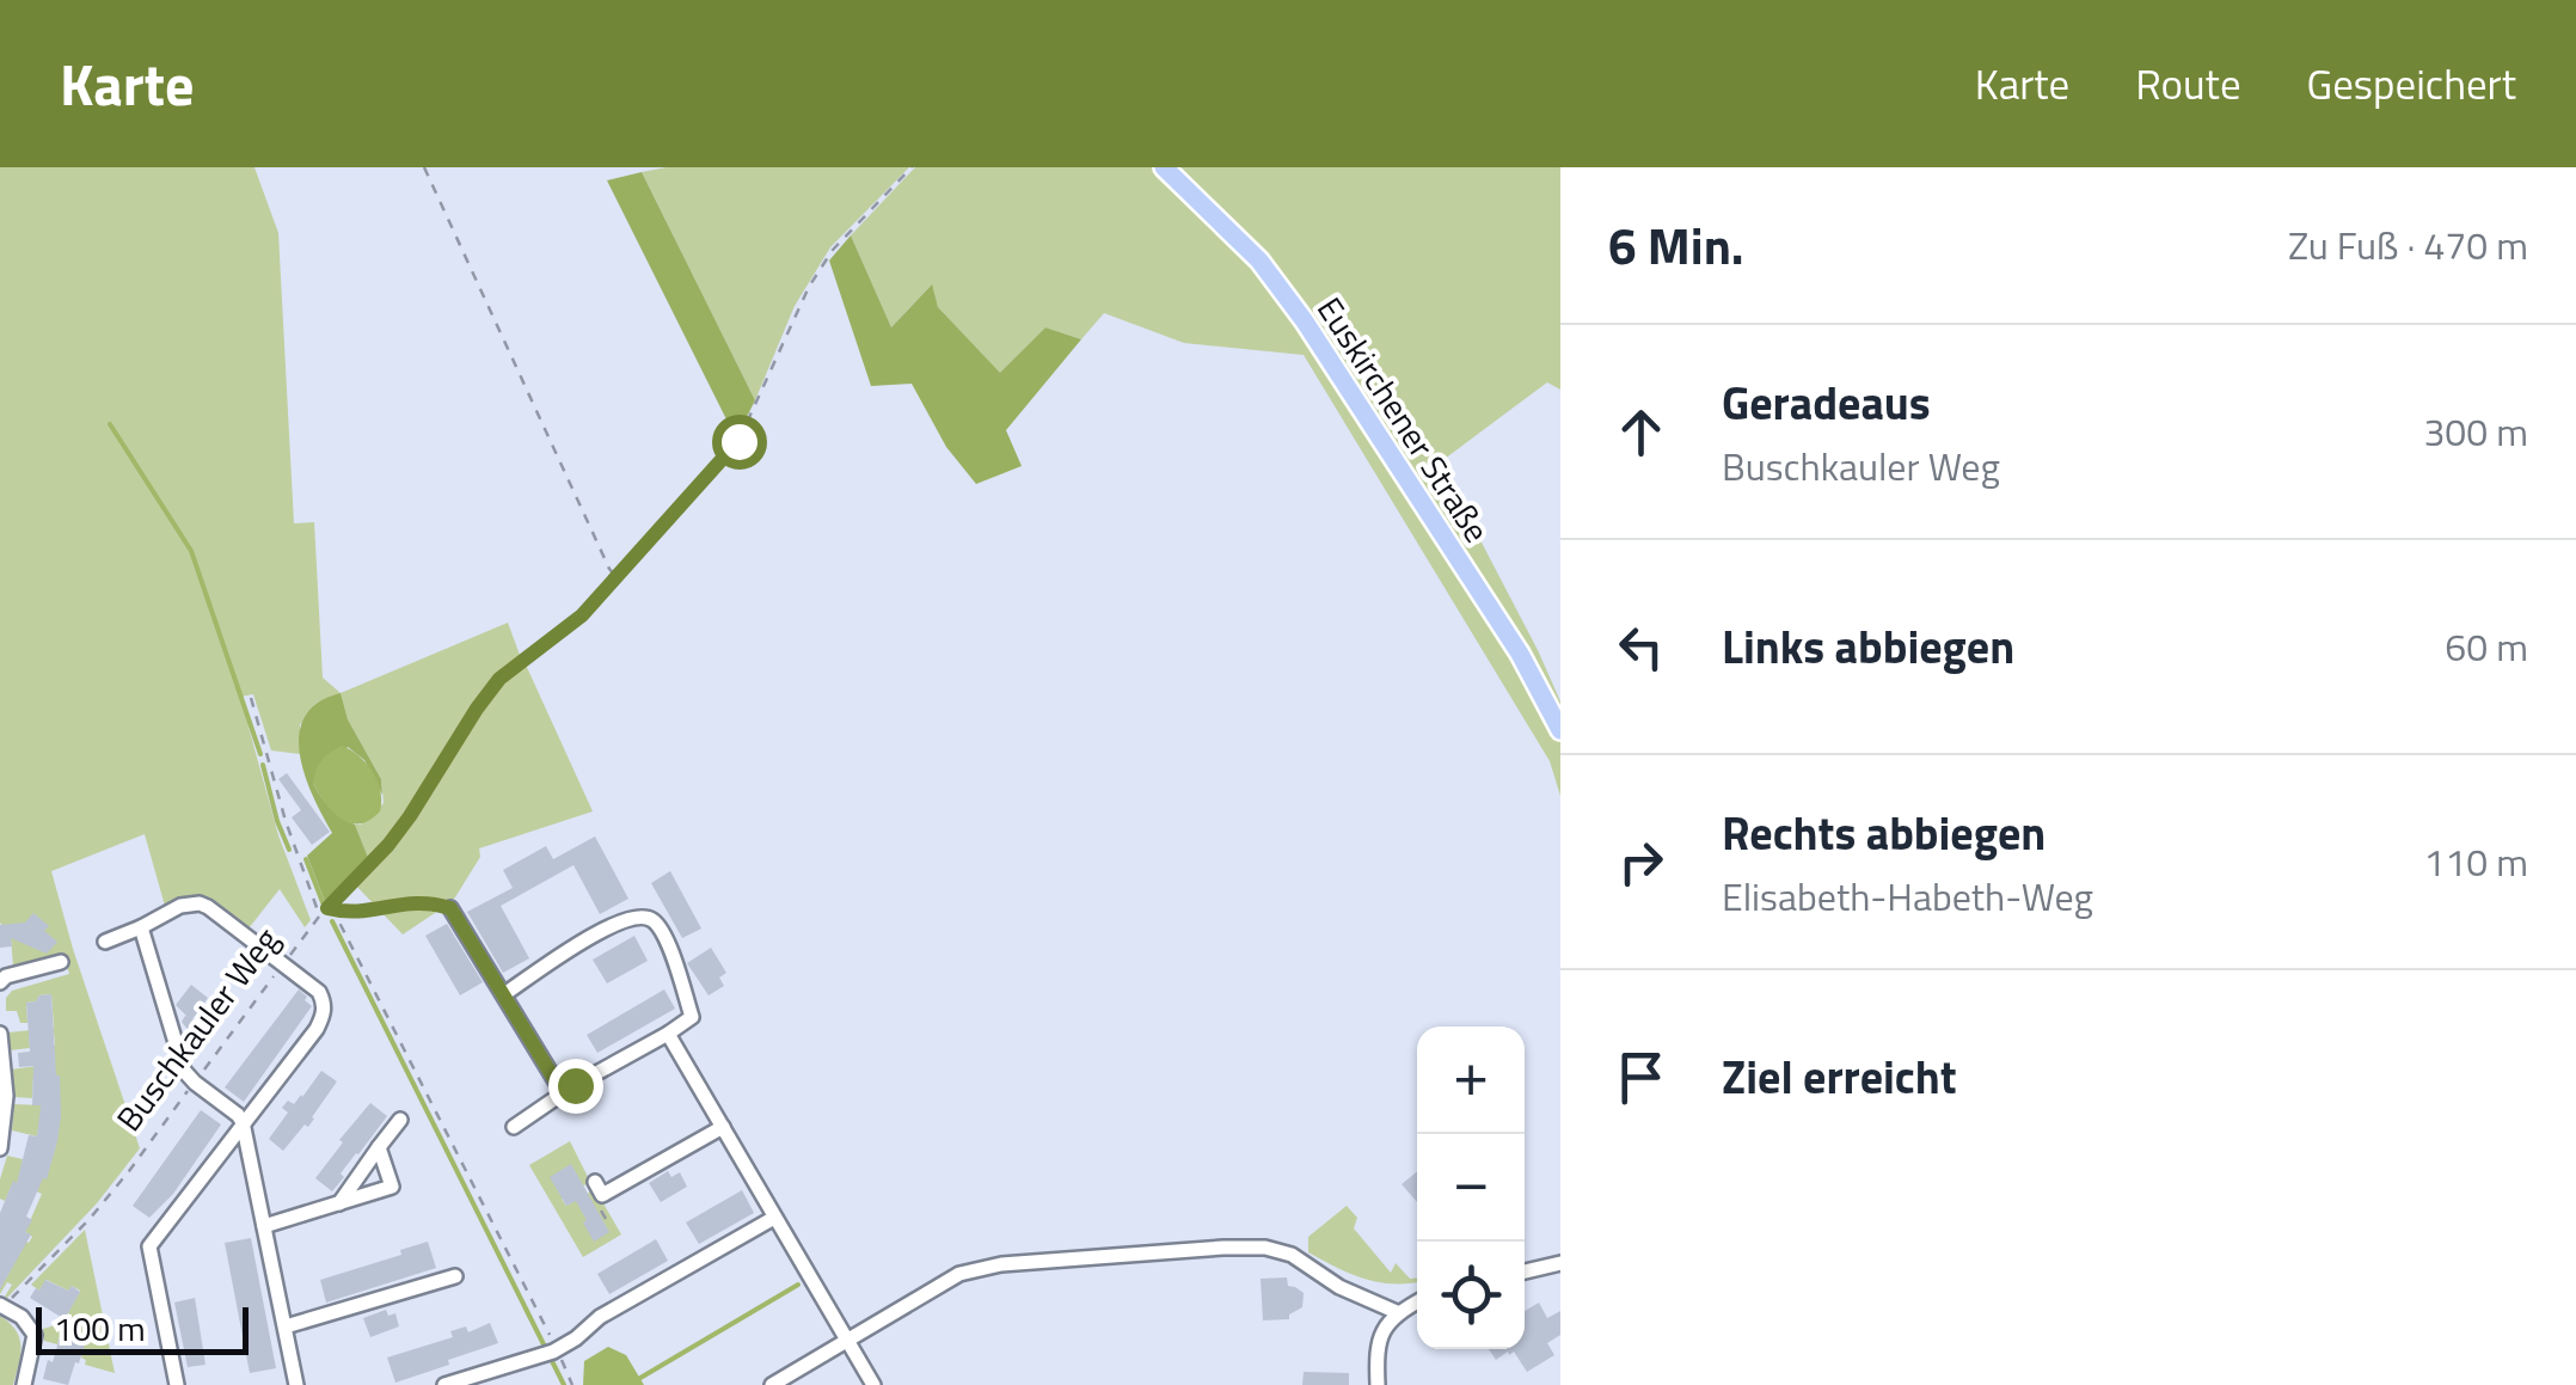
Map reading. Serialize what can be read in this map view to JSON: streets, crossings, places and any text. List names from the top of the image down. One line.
{"streets":{"main road":["Euskirchener Straße"],"path":["Buschkauler Weg"]},"scale_bar":"100 m","page":{"header":"Karte","nav":["Karte","Route","Gespeichert"],"heading":["6 Min.","Zu Fuß · 470 m"],"list":[["Geradeaus","Buschkauler Weg","300 m"],["Links abbiegen","60 m"],["Rechts abbiegen","Elisabeth-Habeth-Weg","110 m"],"Ziel erreicht"],"map_buttons":["+","−"],"scale":"100 m"}}
